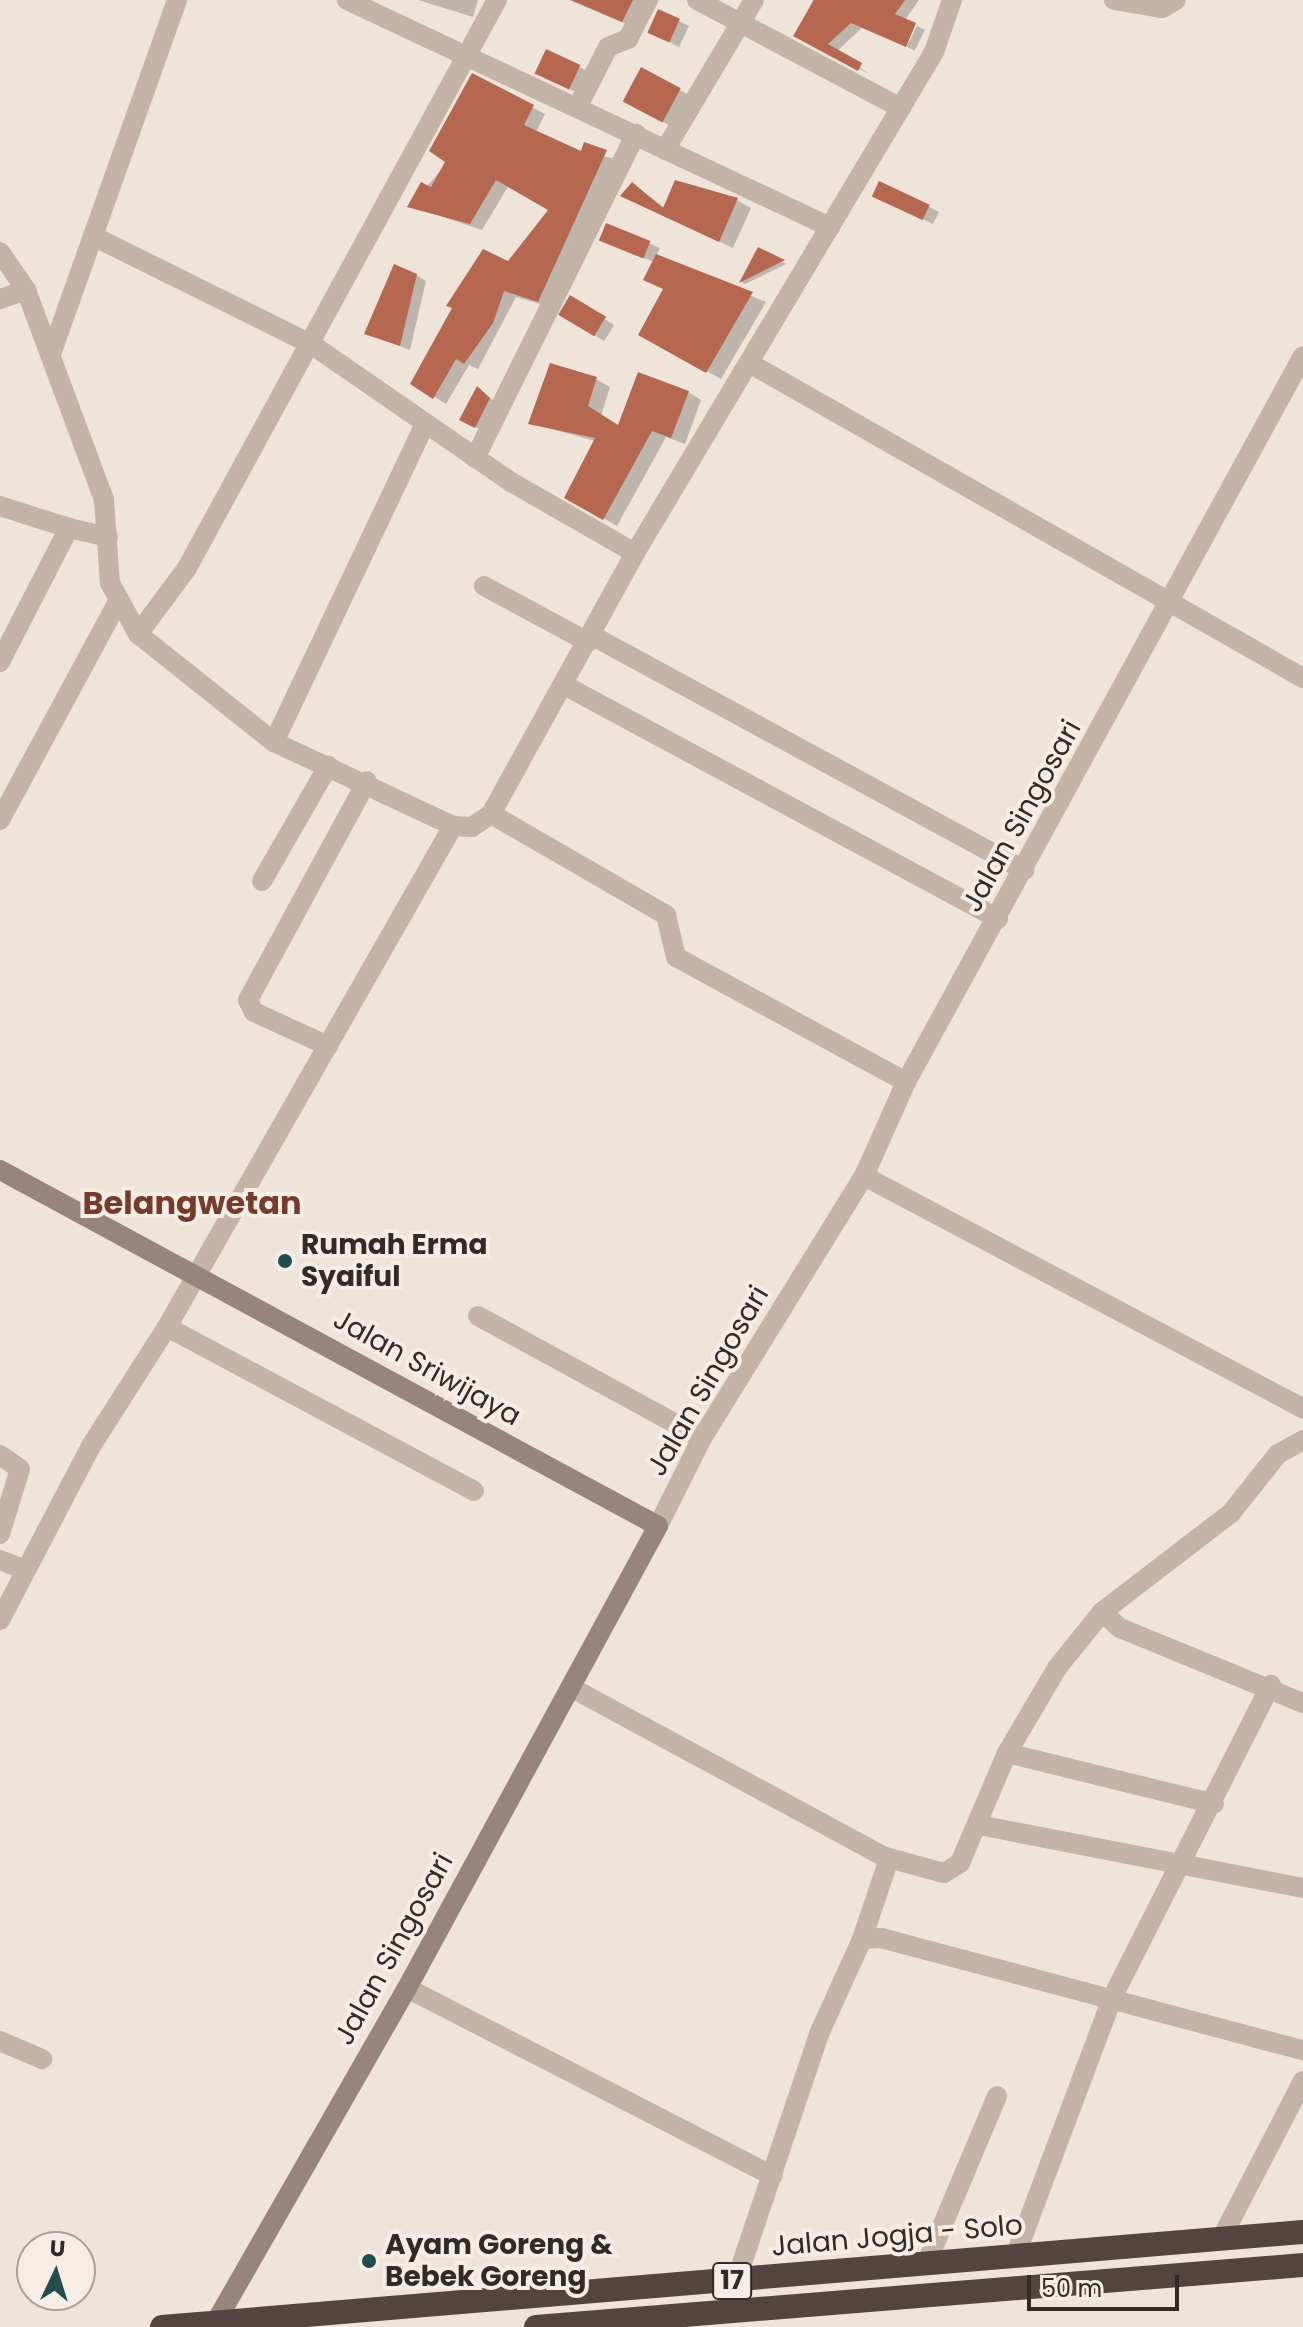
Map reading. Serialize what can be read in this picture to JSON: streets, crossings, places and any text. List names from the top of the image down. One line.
{"streets":{"highway":["Jalan Jogja - Solo","17"],"street":["Jalan Singosari","Jalan Sriwijaya"]},"crossings":[["Jalan Singosari","Jalan Sriwijaya"],["Jalan Singosari","Jalan Jogja - Solo"]],"districts":["Belangwetan"],"places":["Rumah Erma Syaiful","Ayam Goreng & Bebek Goreng"],"scale_bar":"50 m","north":"top"}
